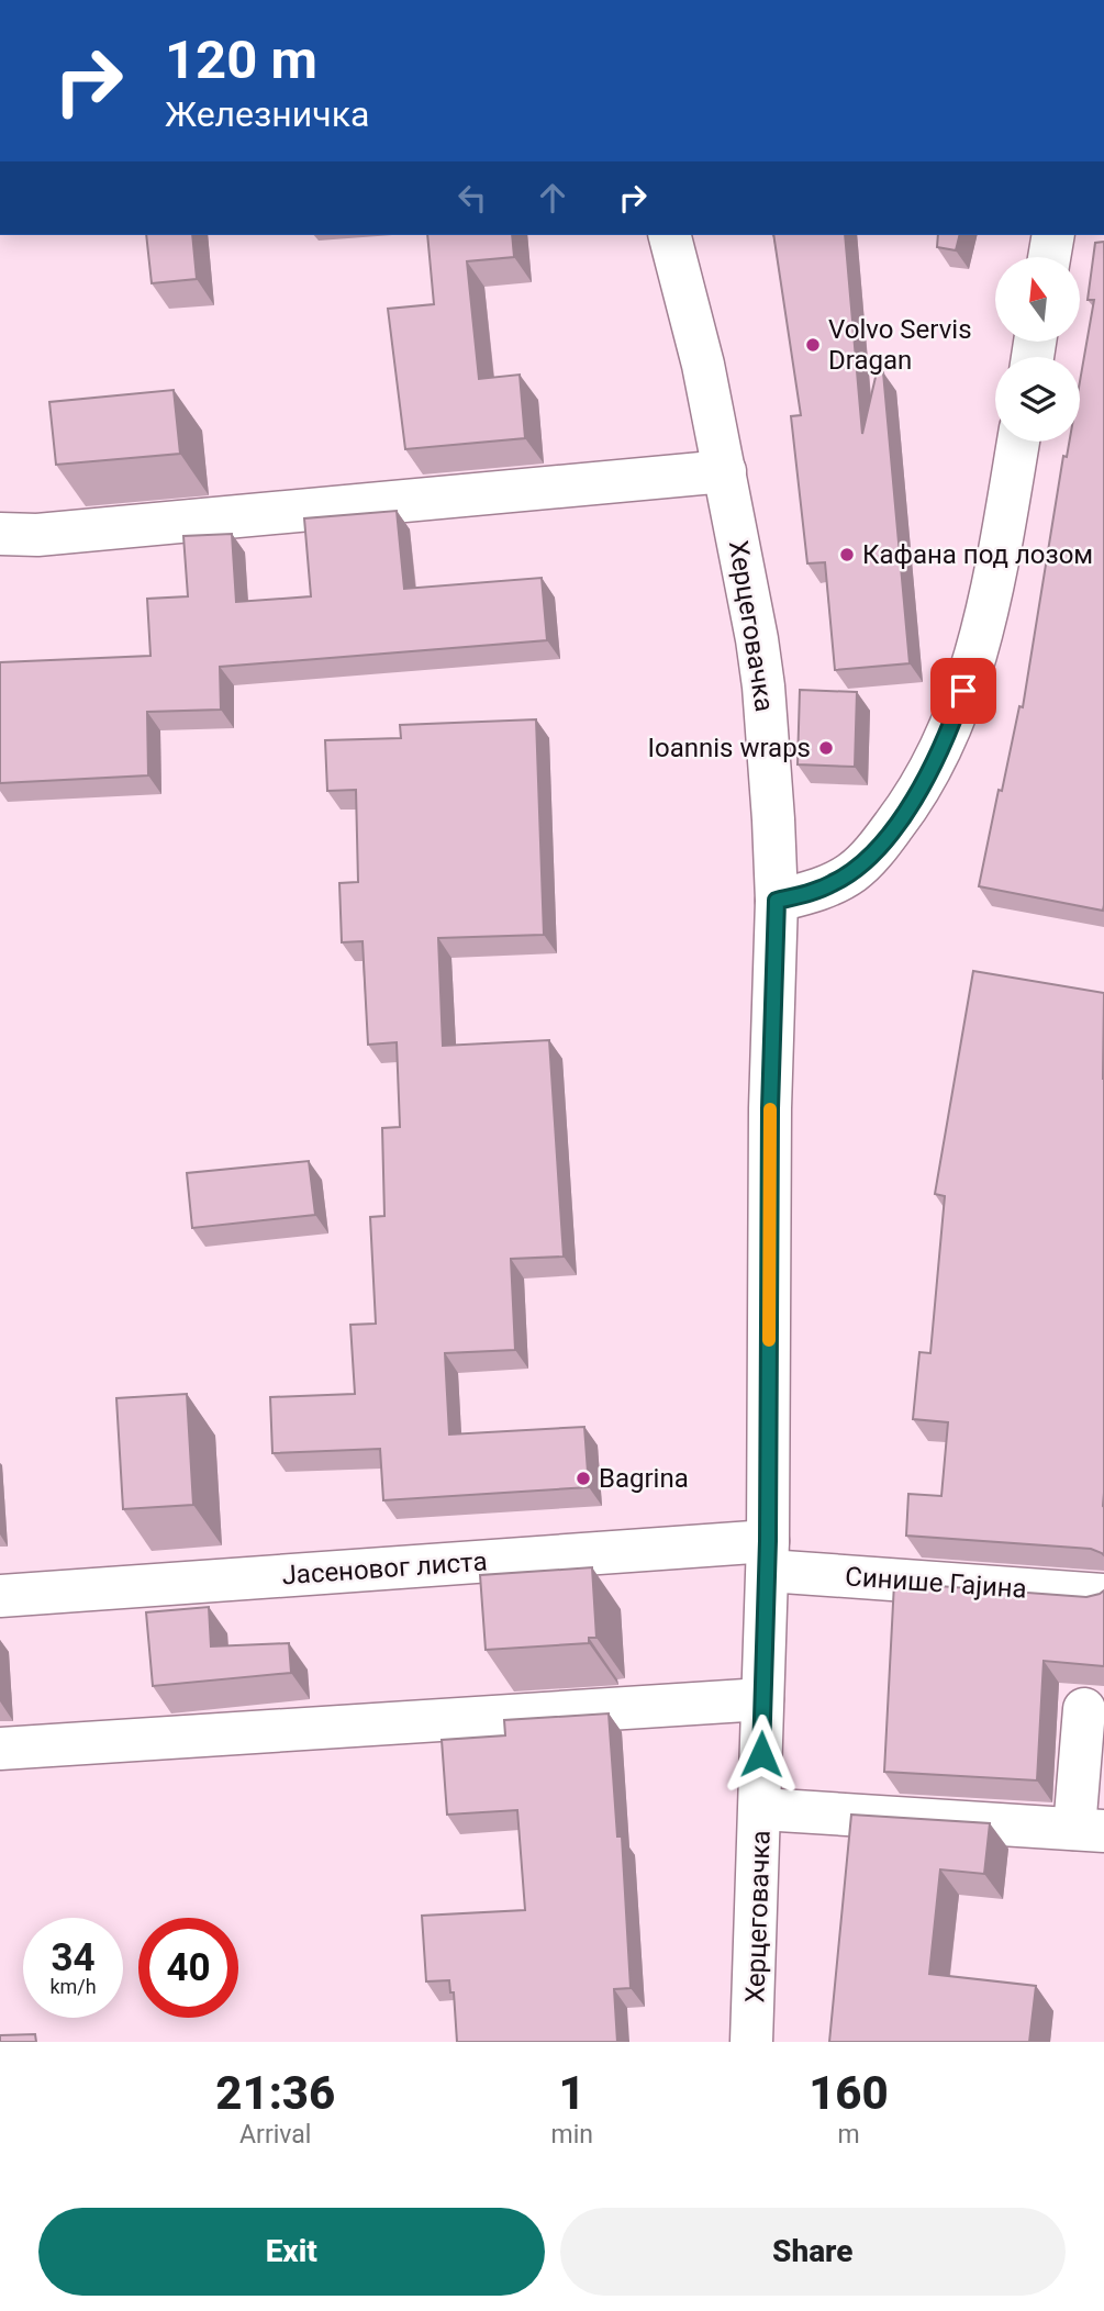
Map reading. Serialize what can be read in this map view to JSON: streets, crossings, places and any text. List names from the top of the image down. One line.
{"streets":{"street":["Херцеговачка","Јасеновог листа","Синише Гајина"]},"crossings":[["Херцеговачка","Јасеновог листа"],["Херцеговачка","Синише Гајина"],["Јасеновог листа","Синише Гајина"]],"places":["Volvo Servis Dragan","Кафана под лозом","Ioannis wraps","Bagrina"],"north":"top","page":{"turn":["120 m","Железничка"],"speed":"34 km/h","limit":"40","eta":["21:36","Arrival","1","min","160","m"],"buttons":["Exit","Share"]}}
